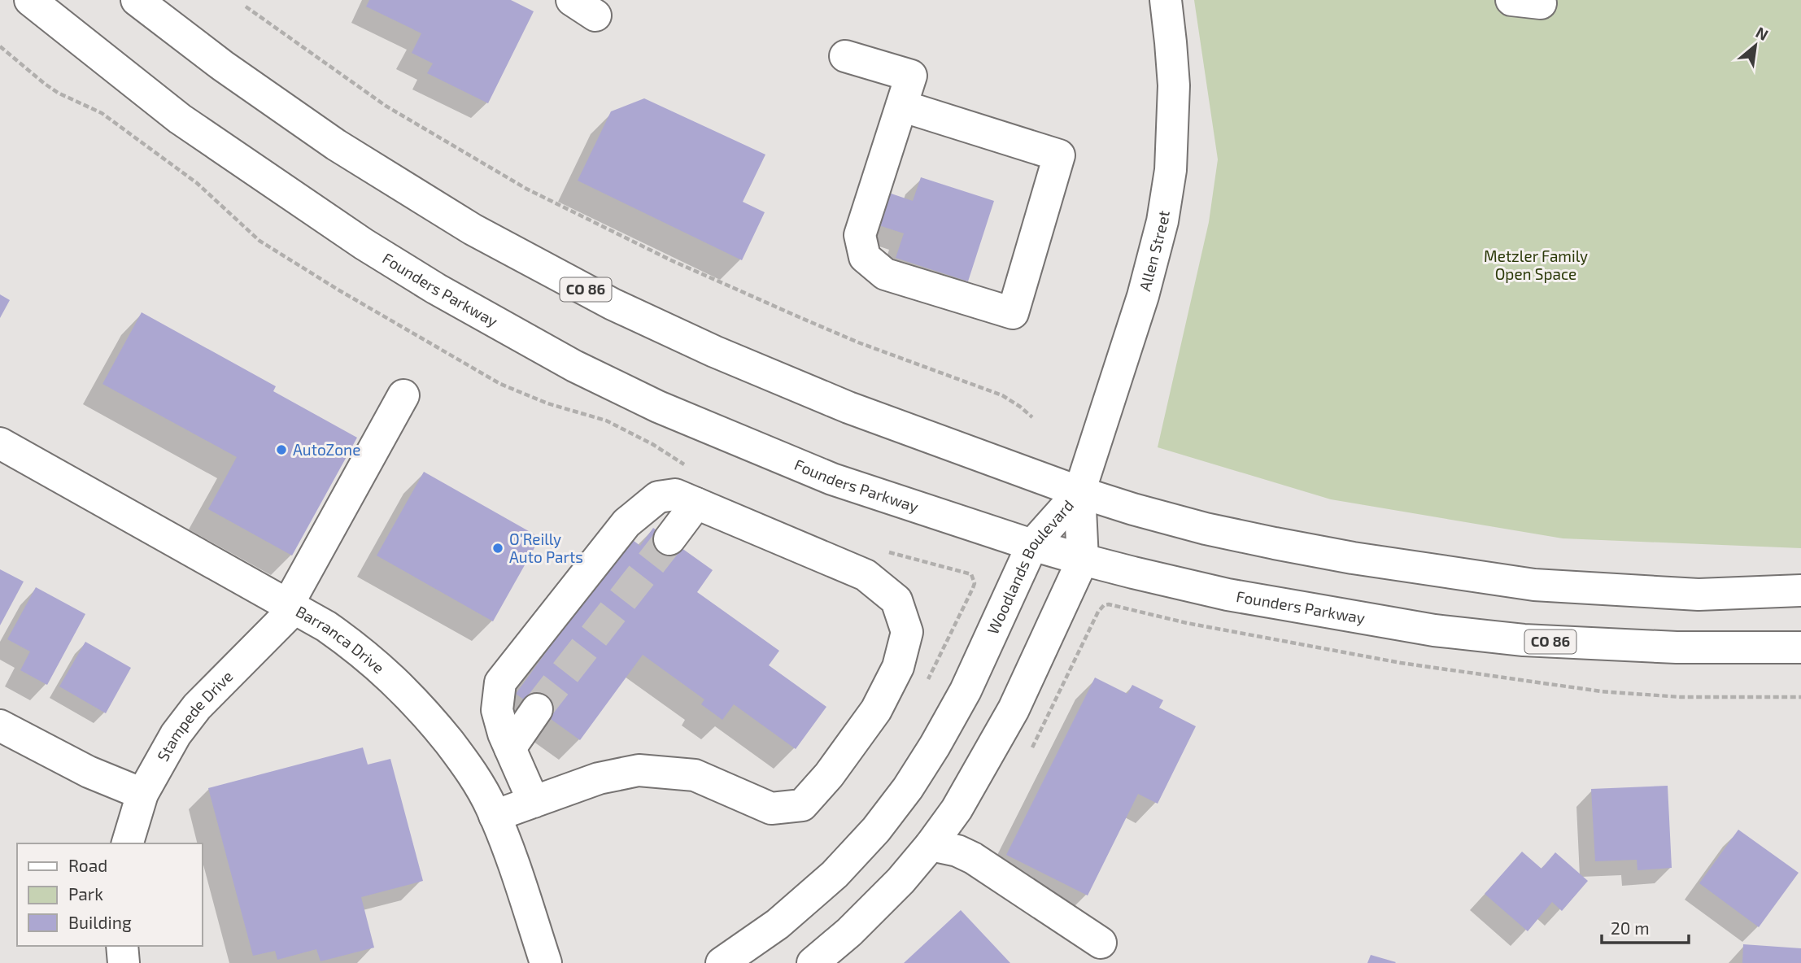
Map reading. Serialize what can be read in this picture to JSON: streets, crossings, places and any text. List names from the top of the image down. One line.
{"streets":{"main road":["Allen Street","Founders Parkway","CO 86","Woodlands Boulevard","Barranca Drive","Stampede Drive"]},"crossings":[["Allen Street","CO 86"],["Allen Street","Woodlands Boulevard"],["Founders Parkway","Woodlands Boulevard"],["CO 86","Woodlands Boulevard"],["Barranca Drive","Stampede Drive"]],"parks":["Metzler Family Open Space"],"places":["AutoZone","O'Reilly Auto Parts"],"legend":["Road","Park","Building"],"scale_bar":"20 m","north":"top right"}
